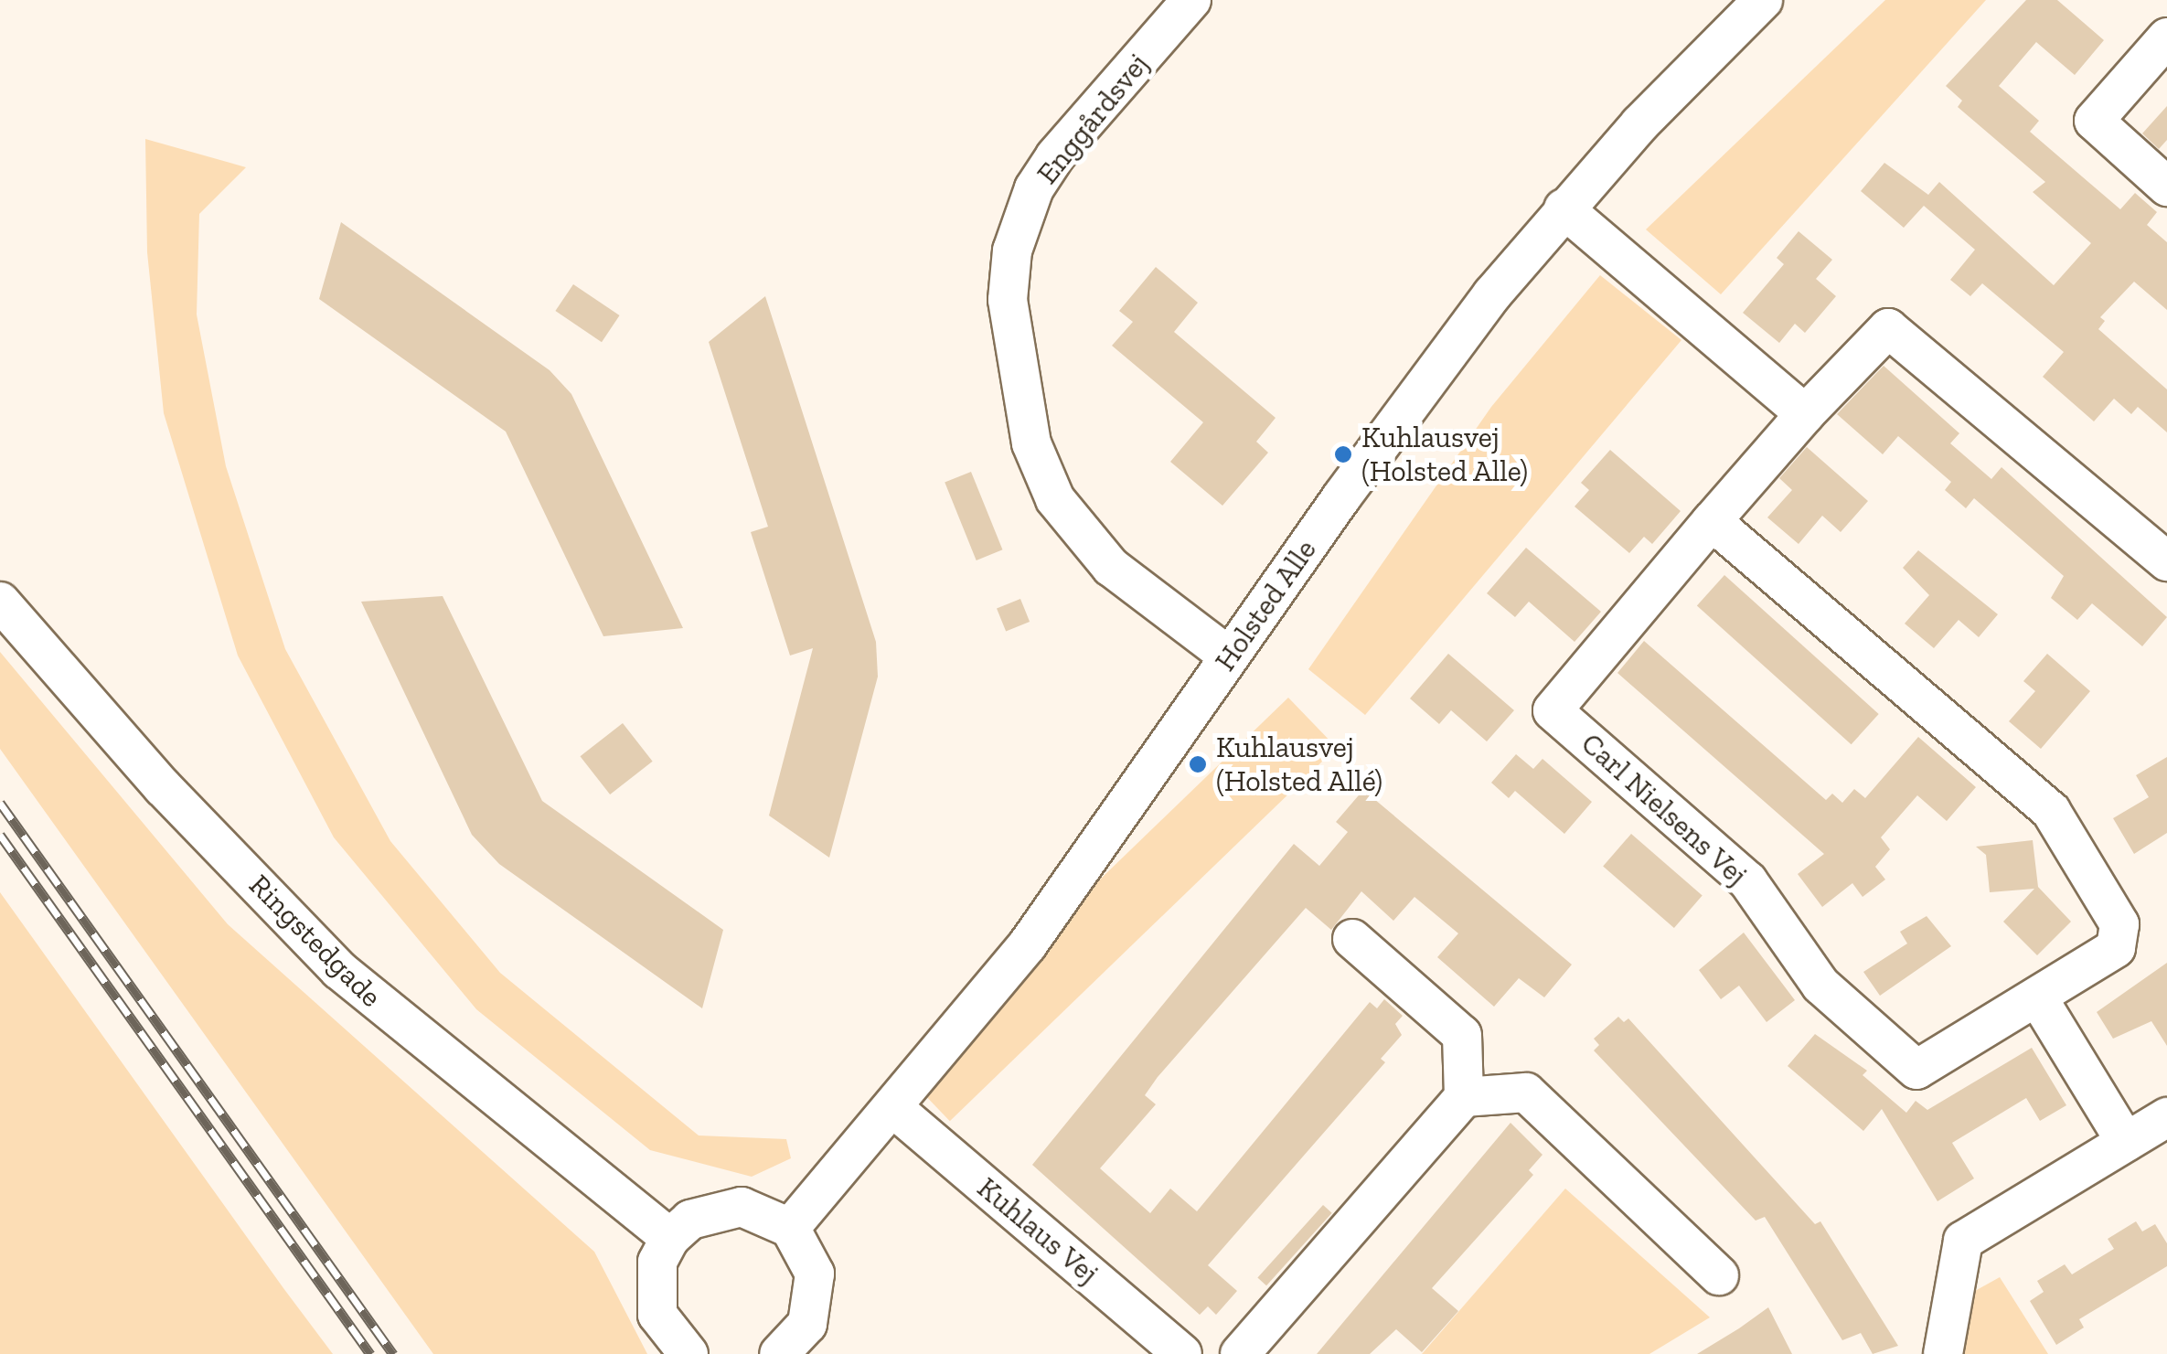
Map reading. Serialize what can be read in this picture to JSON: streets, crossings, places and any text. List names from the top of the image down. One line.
{"streets":{"street":["Enggårdsvej","Holsted Alle","Carl Nielsens Vej","Ringstedgade","Kuhlaus Vej"]},"crossings":[["Enggårdsvej","Holsted Alle"],["Holsted Alle","Kuhlaus Vej"]],"places":["Kuhlausvej (Holsted Alle)","Kuhlausvej (Holsted Allé)"]}
